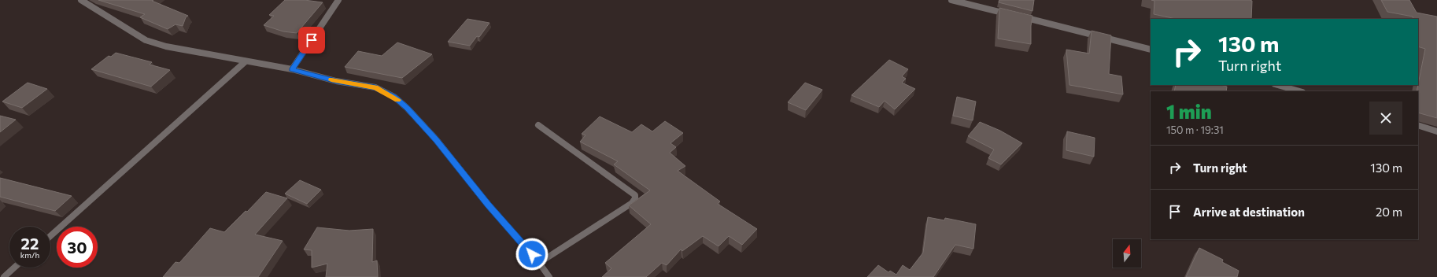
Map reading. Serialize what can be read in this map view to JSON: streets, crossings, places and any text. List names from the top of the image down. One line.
{"north":"top","page":{"turn":["130 m","Turn right"],"heading":["1 min","150 m · 19:31"],"list":[{"name":"Turn right","value":"130 m"},{"name":"Arrive at destination","value":"20 m"}],"speed":"22 km/h","limit":"30"}}
